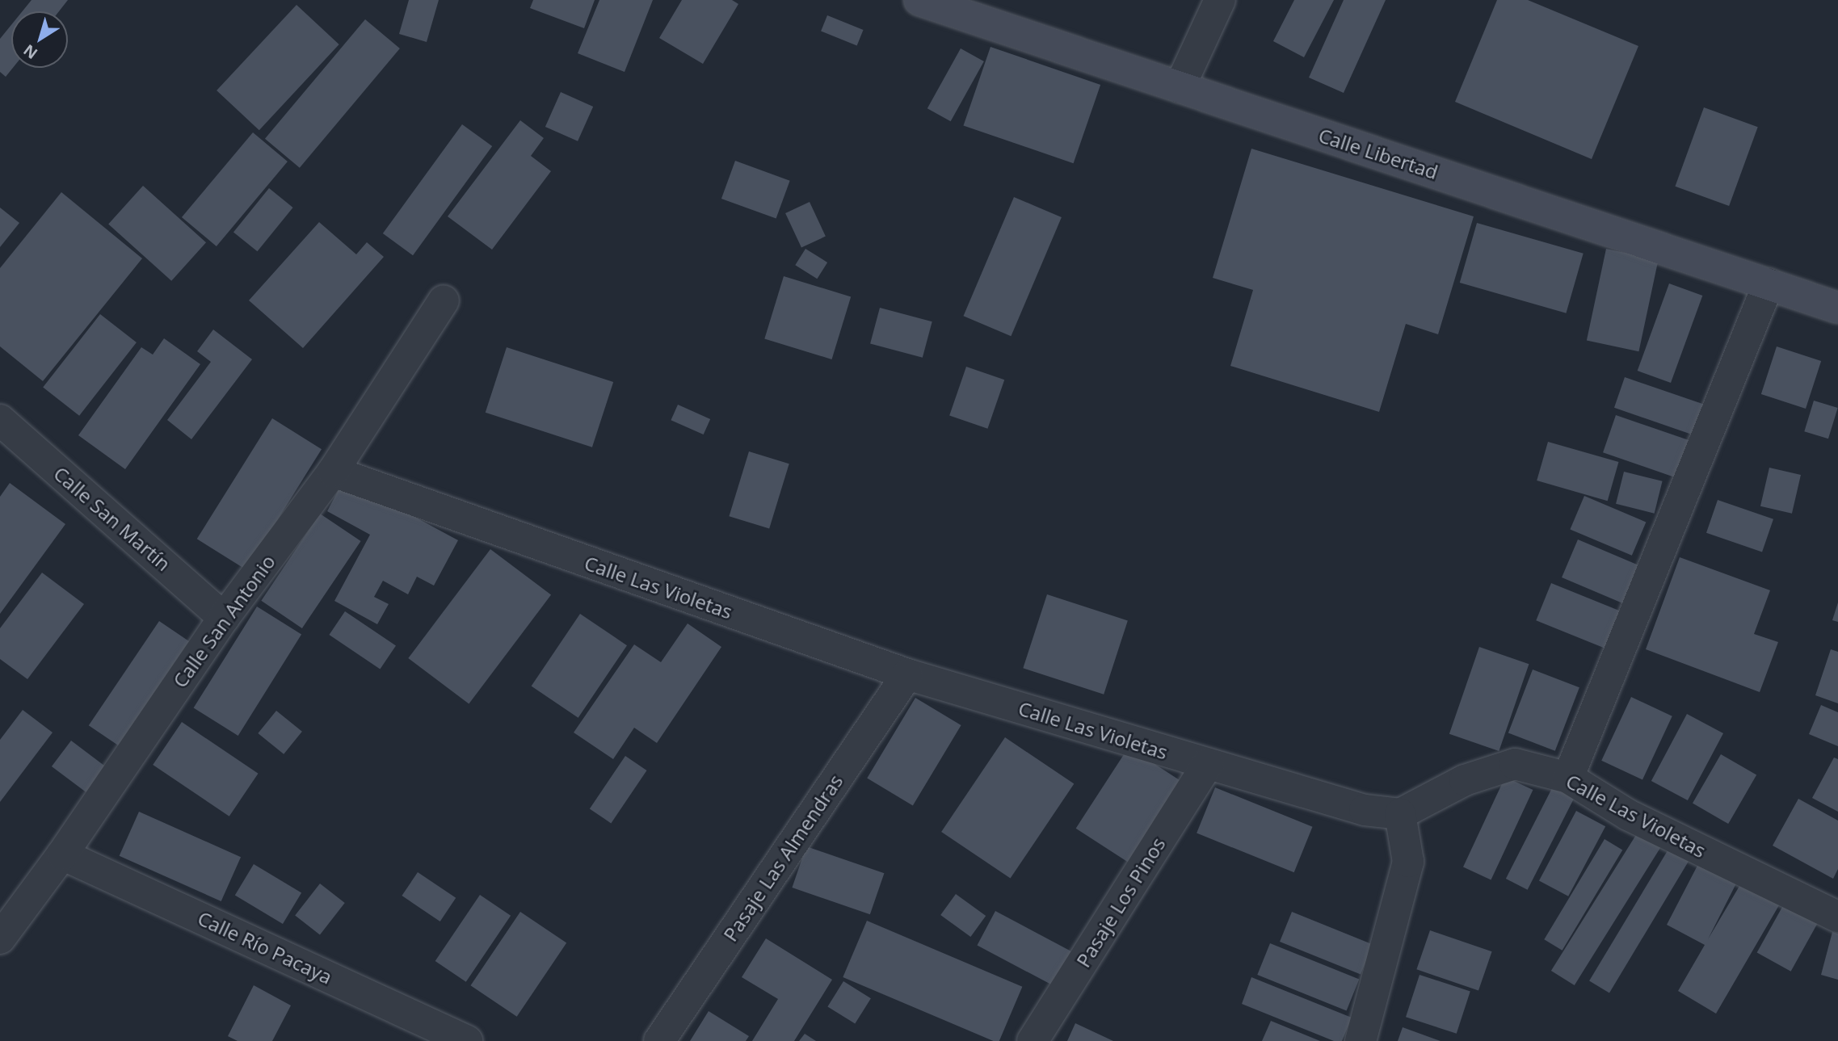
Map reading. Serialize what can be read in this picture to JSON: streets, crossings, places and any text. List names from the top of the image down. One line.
{"streets":{"street":["Calle Libertad","Calle San Martín","Calle Las Violetas","Calle San Antonio","Pasaje Las Almendras","Pasaje Los Pinos","Calle Río Pacaya"]},"crossings":[["Calle San Martín","Calle San Antonio"],["Calle Las Violetas","Calle San Antonio"],["Calle Las Violetas","Pasaje Las Almendras"],["Calle Las Violetas","Pasaje Los Pinos"],["Calle San Antonio","Calle Río Pacaya"]],"north":"bottom left"}
